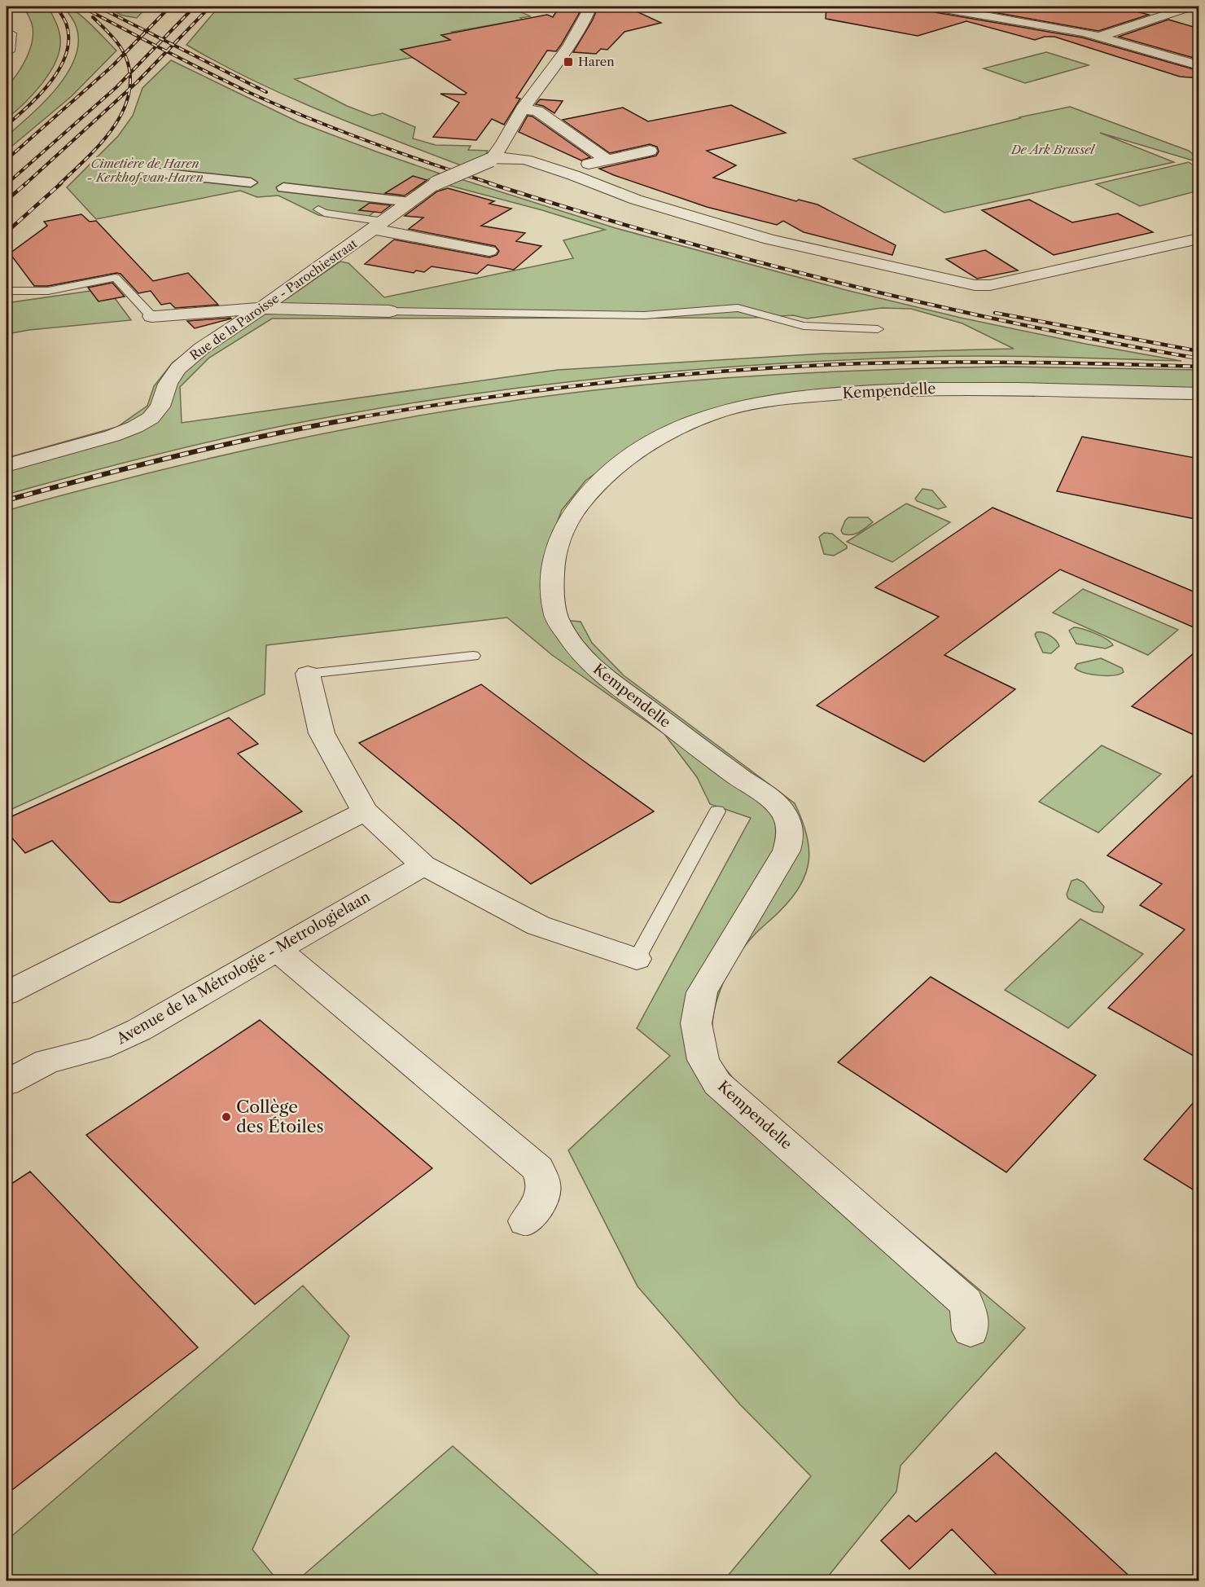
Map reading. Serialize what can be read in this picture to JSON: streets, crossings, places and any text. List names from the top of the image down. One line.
{"streets":{"street":["Rue de la Paroisse - Parochiestraat","Kempendelle","Avenue de la Métrologie - Metrologielaan"]},"parks":["De Ark Brussel","Cimetière de Haren - Kerkhof van Haren"],"places":{"transit":["Haren"],"other":["Collège des Étoiles"]}}
